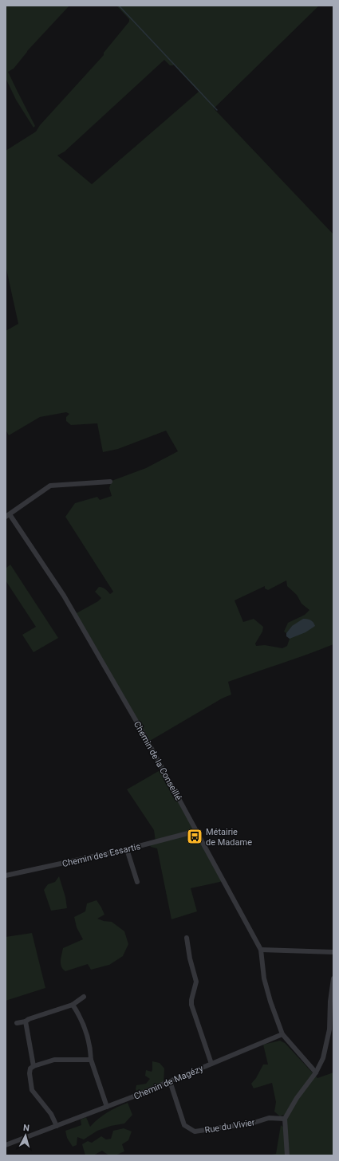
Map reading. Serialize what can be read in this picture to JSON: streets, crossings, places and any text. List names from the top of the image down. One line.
{"streets":{"street":["Chemin de la Conseillé","Chemin des Essartis","Chemin de Magézy","Rue du Vivier"]},"crossings":[["Chemin de la Conseillé","Chemin des Essartis"],["Chemin de Magézy","Rue du Vivier"]],"places":{"bus stop":["Métairie de Madame"]},"north":"top"}
